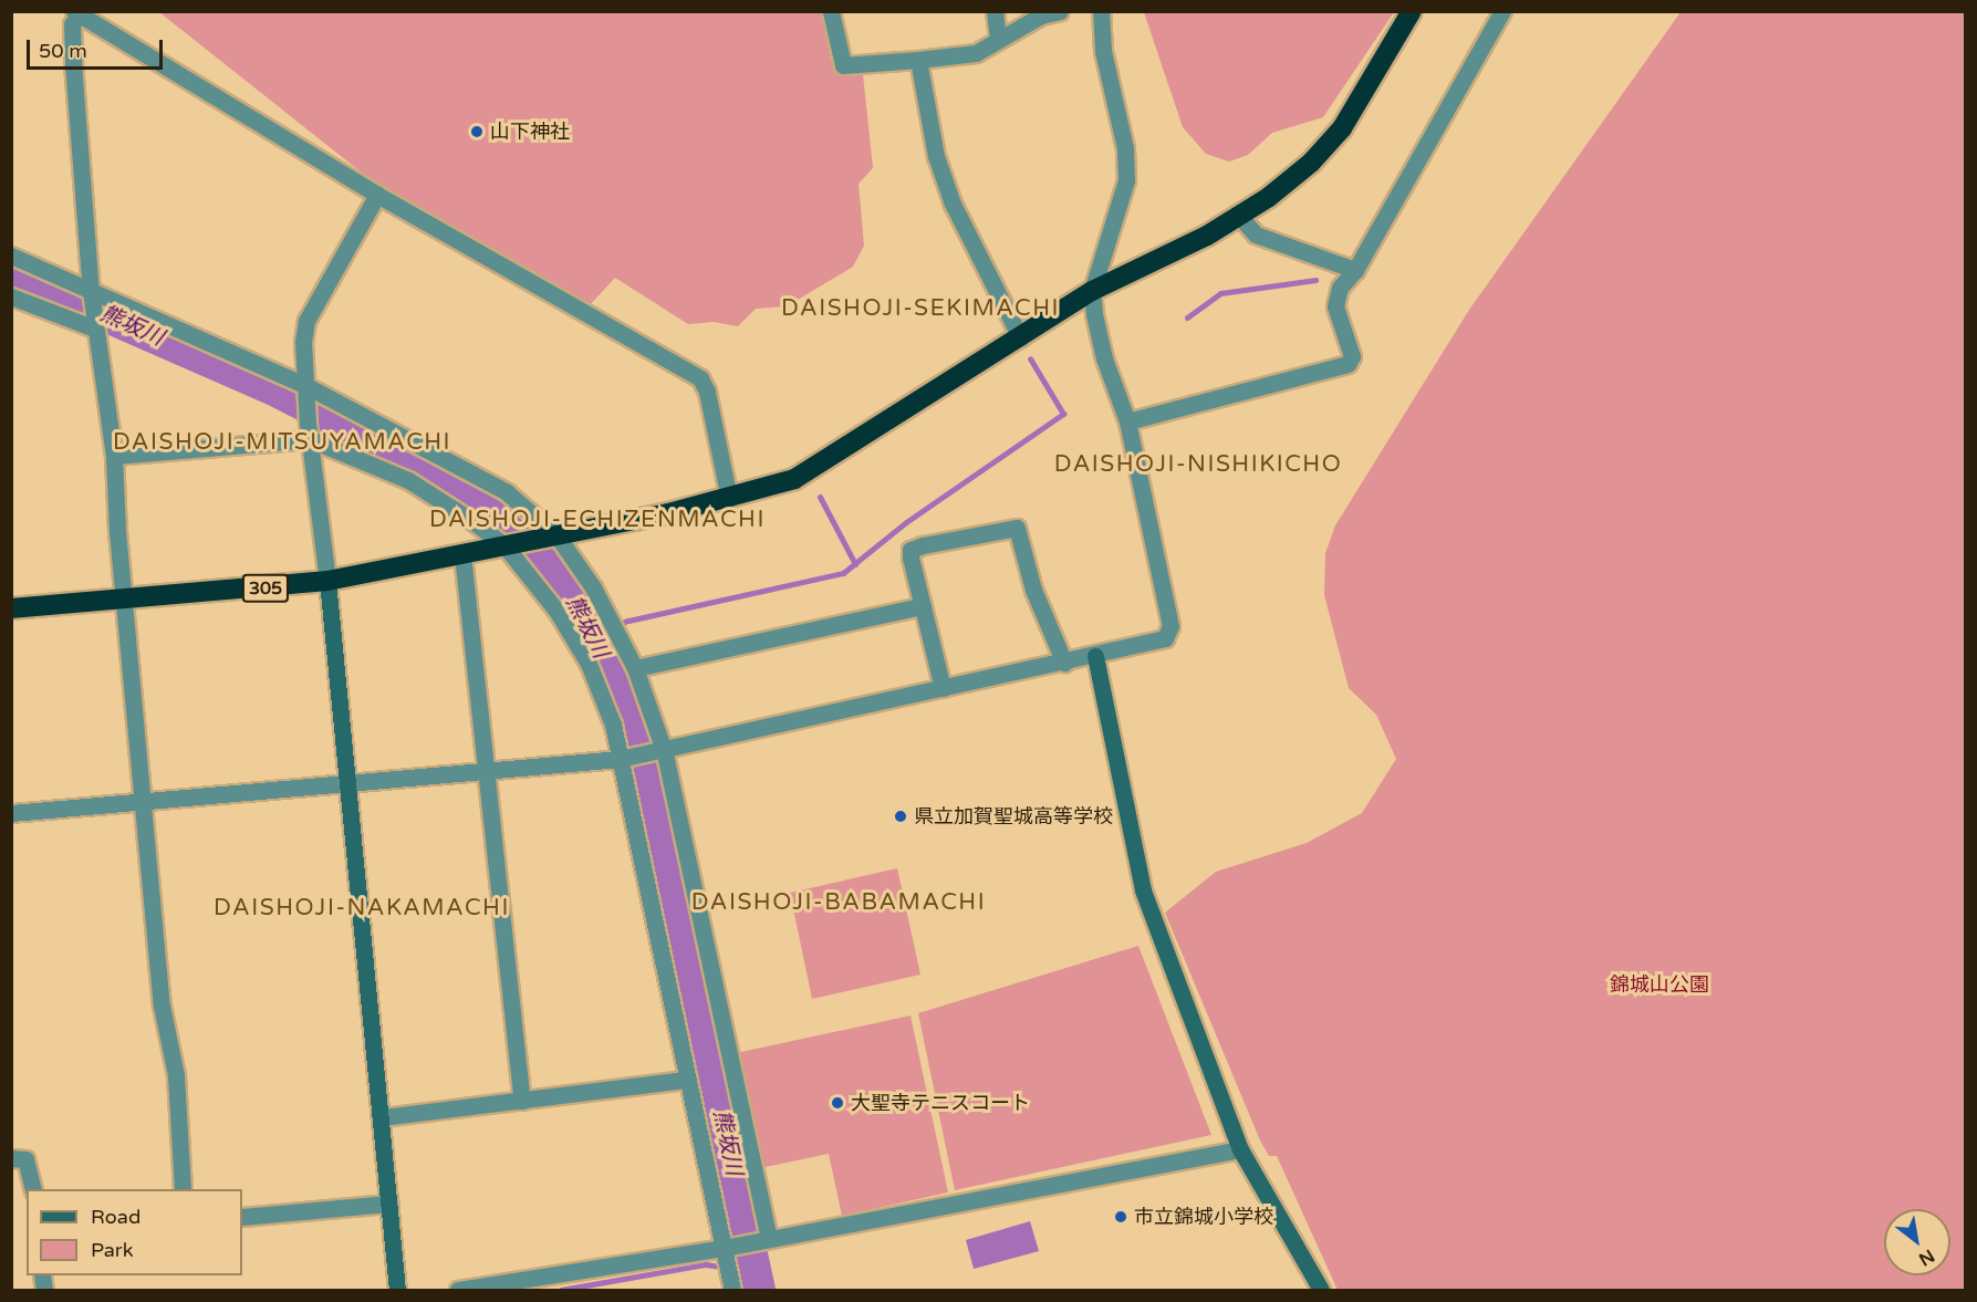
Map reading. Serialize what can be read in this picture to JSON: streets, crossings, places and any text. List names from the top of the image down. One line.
{"streets":{"highway":["305"]},"districts":["DAISHOJI-SEKIMACHI","DAISHOJI-MITSUYAMACHI","DAISHOJI-NISHIKICHO","DAISHOJI-ECHIZENMACHI","DAISHOJI-BABAMACHI","DAISHOJI-NAKAMACHI"],"water":["熊坂川"],"parks":["錦城山公園"],"places":["山下神社","県立加賀聖城高等学校","大聖寺テニスコート","市立錦城小学校"],"legend":["Road","Park"],"scale_bar":"50 m","north":"bottom right"}
